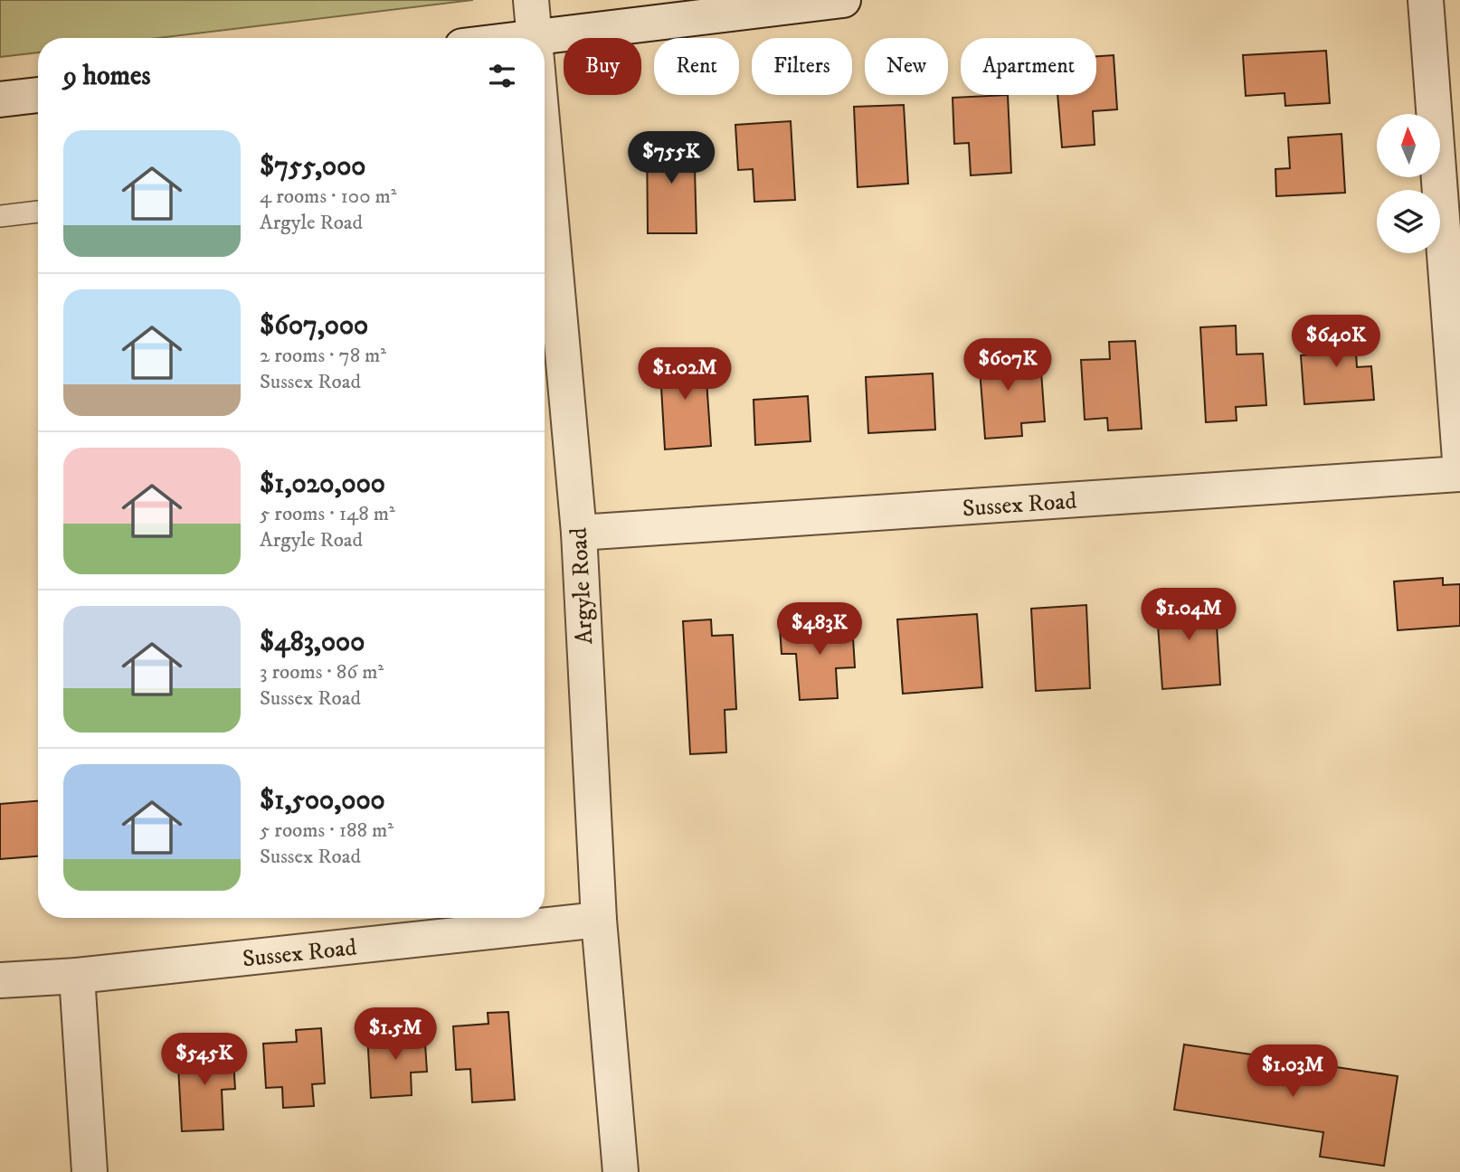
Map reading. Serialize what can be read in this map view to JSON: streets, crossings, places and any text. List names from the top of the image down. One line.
{"streets":{"street":["Sussex Road","Argyle Road"]},"crossings":[["Sussex Road","Argyle Road"]],"north":"top","page":{"chip":["Buy","Rent","Filters","New","Apartment"],"heading":"9 homes","list":[{"name":"$755,000","note":"4 rooms · 100 m² · Argyle Road"},{"name":"$607,000","note":"2 rooms · 78 m² · Sussex Road"},{"name":"$1,020,000","note":"5 rooms · 148 m² · Argyle Road"},{"name":"$483,000","note":"3 rooms · 86 m² · Sussex Road"},{"name":"$1,500,000","note":"5 rooms · 188 m² · Sussex Road"}],"price":["$755K","$640K","$607K","$1.02M","$1.04M","$483K","$1.5M","$545K","$1.03M"]}}
